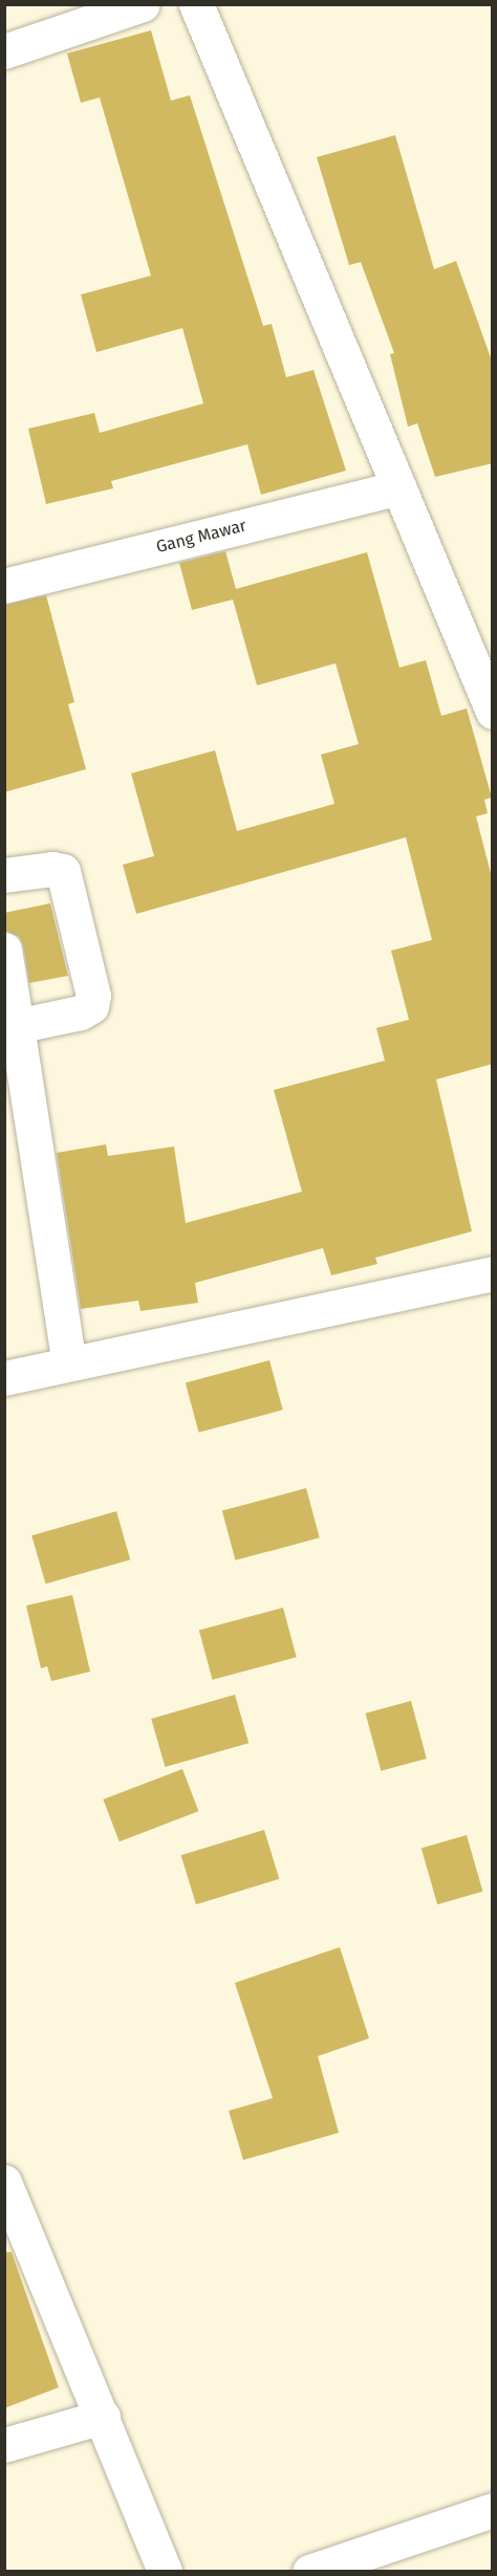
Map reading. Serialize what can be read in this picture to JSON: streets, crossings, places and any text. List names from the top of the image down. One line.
{"streets":{"street":["Gang Mawar"]}}
